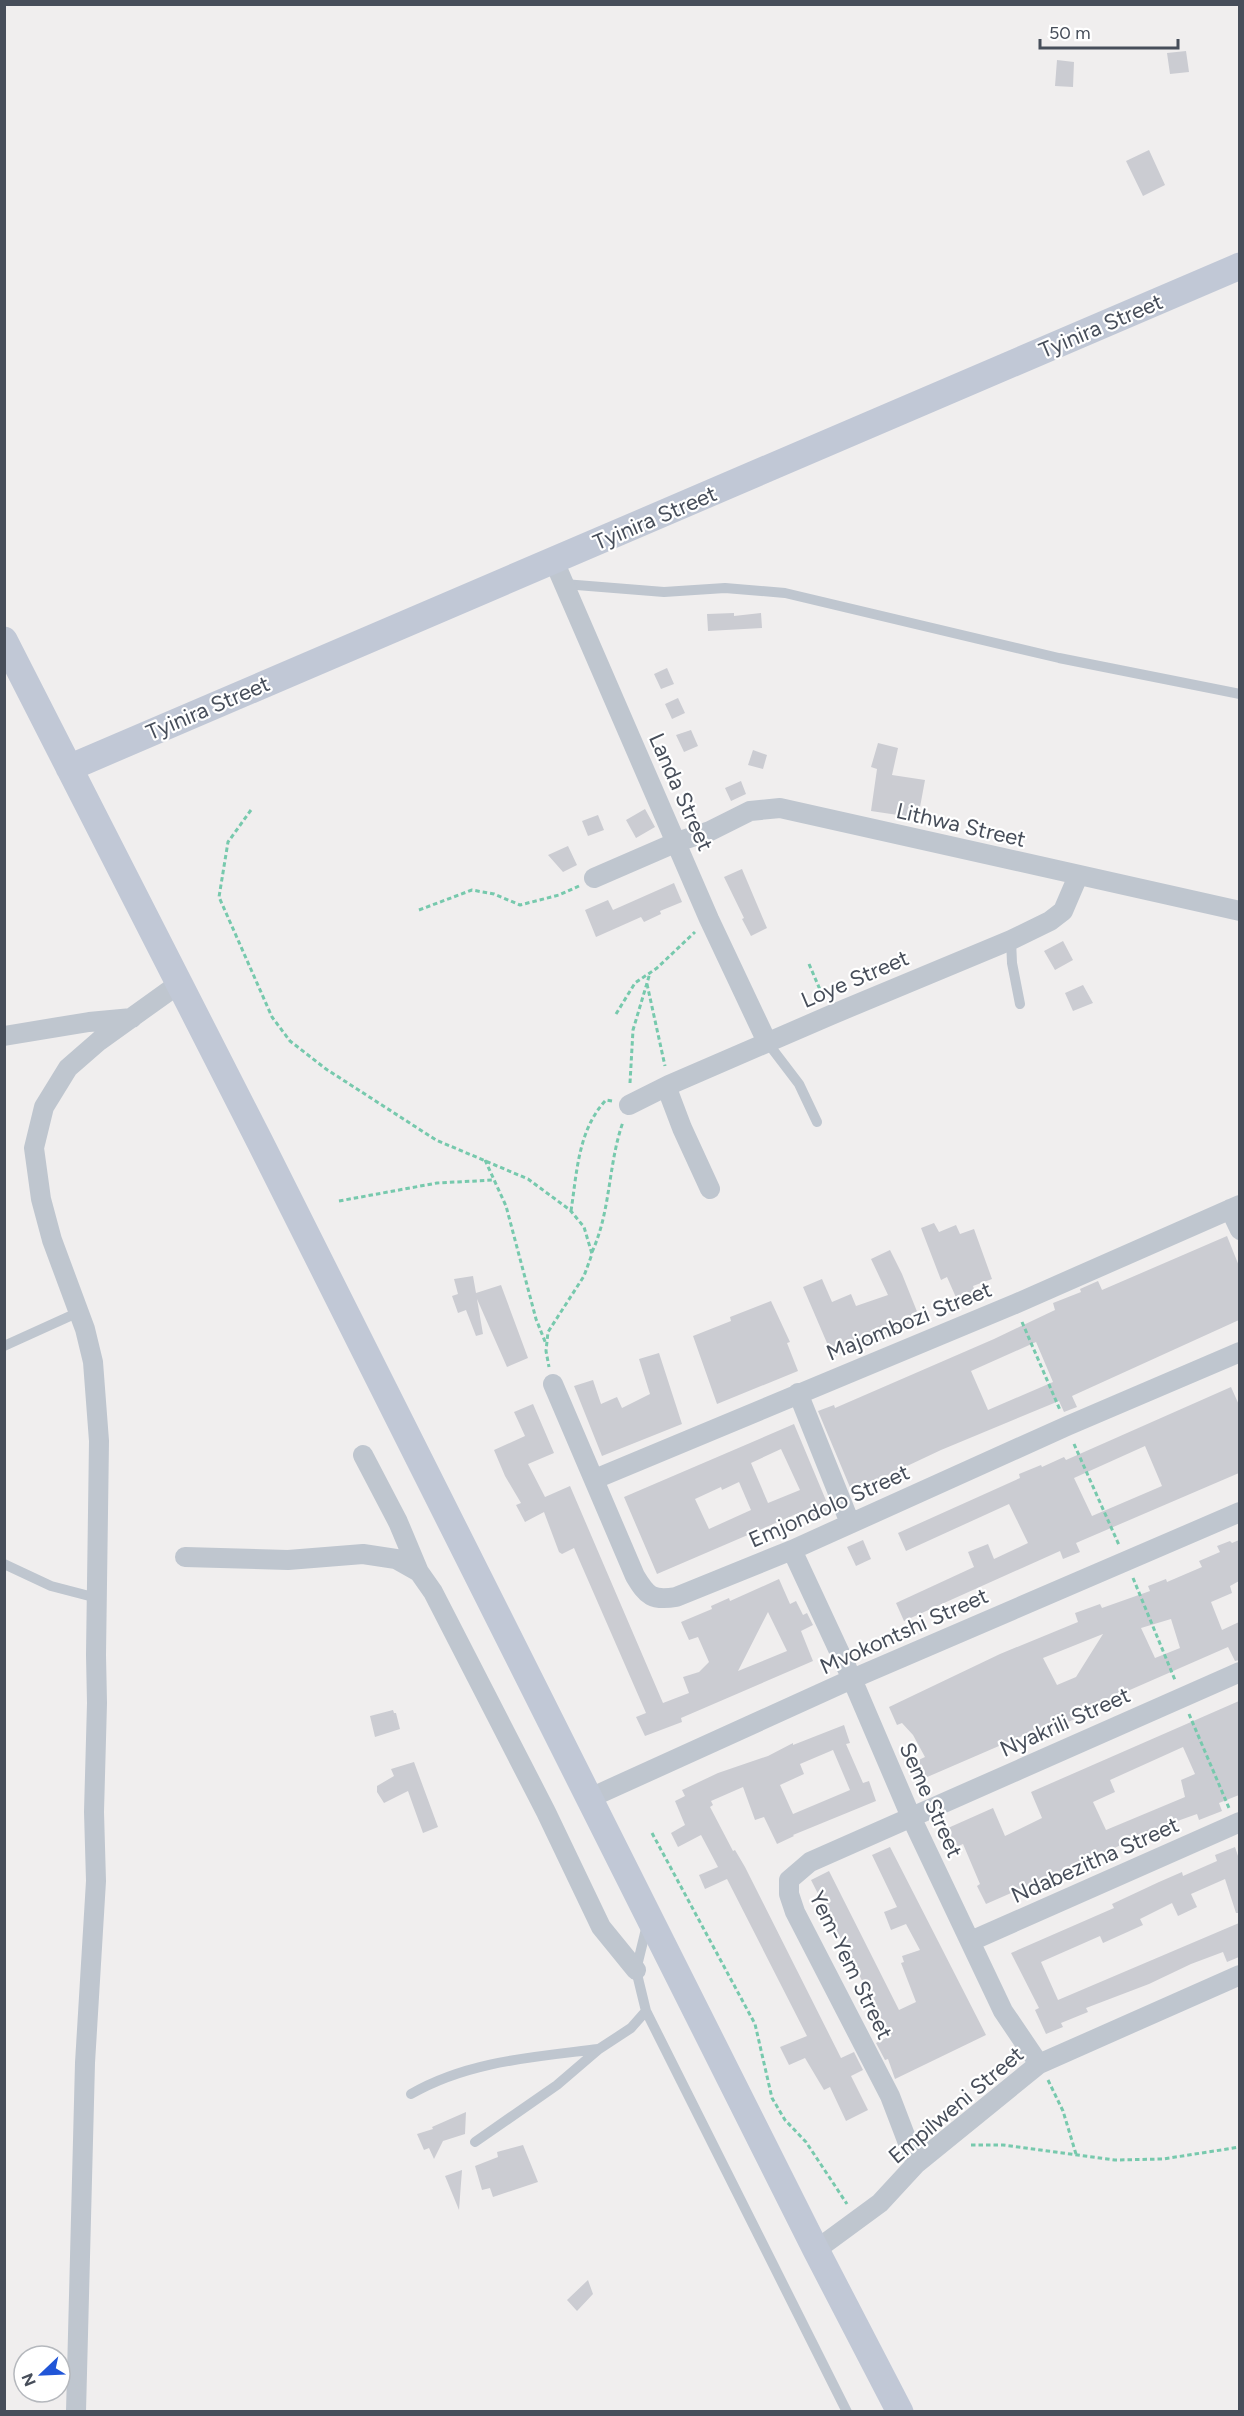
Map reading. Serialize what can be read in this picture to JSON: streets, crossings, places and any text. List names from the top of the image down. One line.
{"streets":{"main road":["Tyinira Street"],"street":["Landa Street","Lithwa Street","Loye Street","Majombozi Street","Emjondolo Street","Mvokontshi Street","Nyakrili Street","Seme Street","Ndabezitha Street","Yem-Yem Street","Empilweni Street"]},"crossings":[["Tyinira Street","Landa Street"],["Landa Street","Lithwa Street"],["Landa Street","Loye Street"],["Lithwa Street","Loye Street"],["Majombozi Street","Emjondolo Street"],["Emjondolo Street","Seme Street"],["Mvokontshi Street","Seme Street"],["Nyakrili Street","Seme Street"],["Nyakrili Street","Yem-Yem Street"],["Seme Street","Ndabezitha Street"],["Seme Street","Yem-Yem Street"],["Seme Street","Empilweni Street"],["Yem-Yem Street","Empilweni Street"]],"scale_bar":"50 m","north":"bottom left"}
